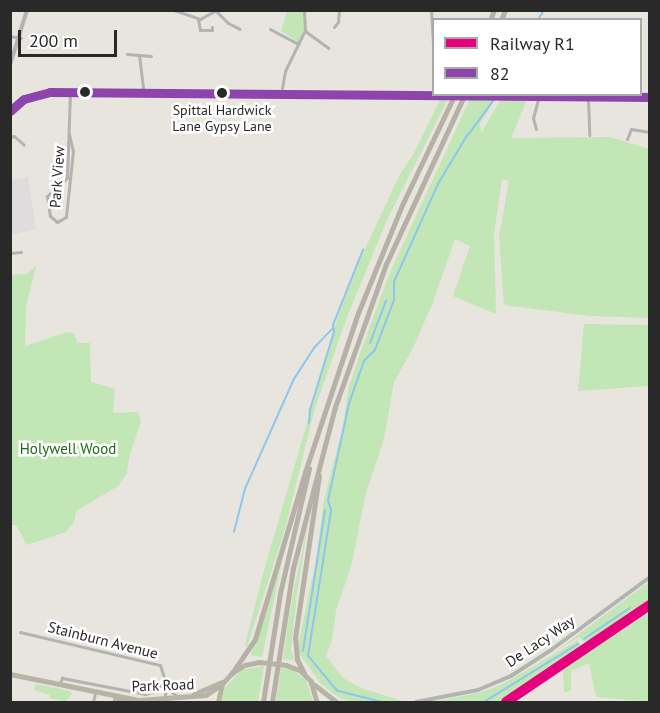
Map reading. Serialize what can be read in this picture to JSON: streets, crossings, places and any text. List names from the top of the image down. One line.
{"streets":{"main road":["Park Road"],"street":["Park View","Stainburn Avenue","De Lacy Way"]},"crossings":[["Stainburn Avenue","Park Road"]],"parks":["Holywell Wood"],"places":["Spittal Hardwick Lane Gypsy Lane"],"lines":["transit line 82","rail line R1"],"legend":["Railway R1","82"],"scale_bar":"200 m"}
